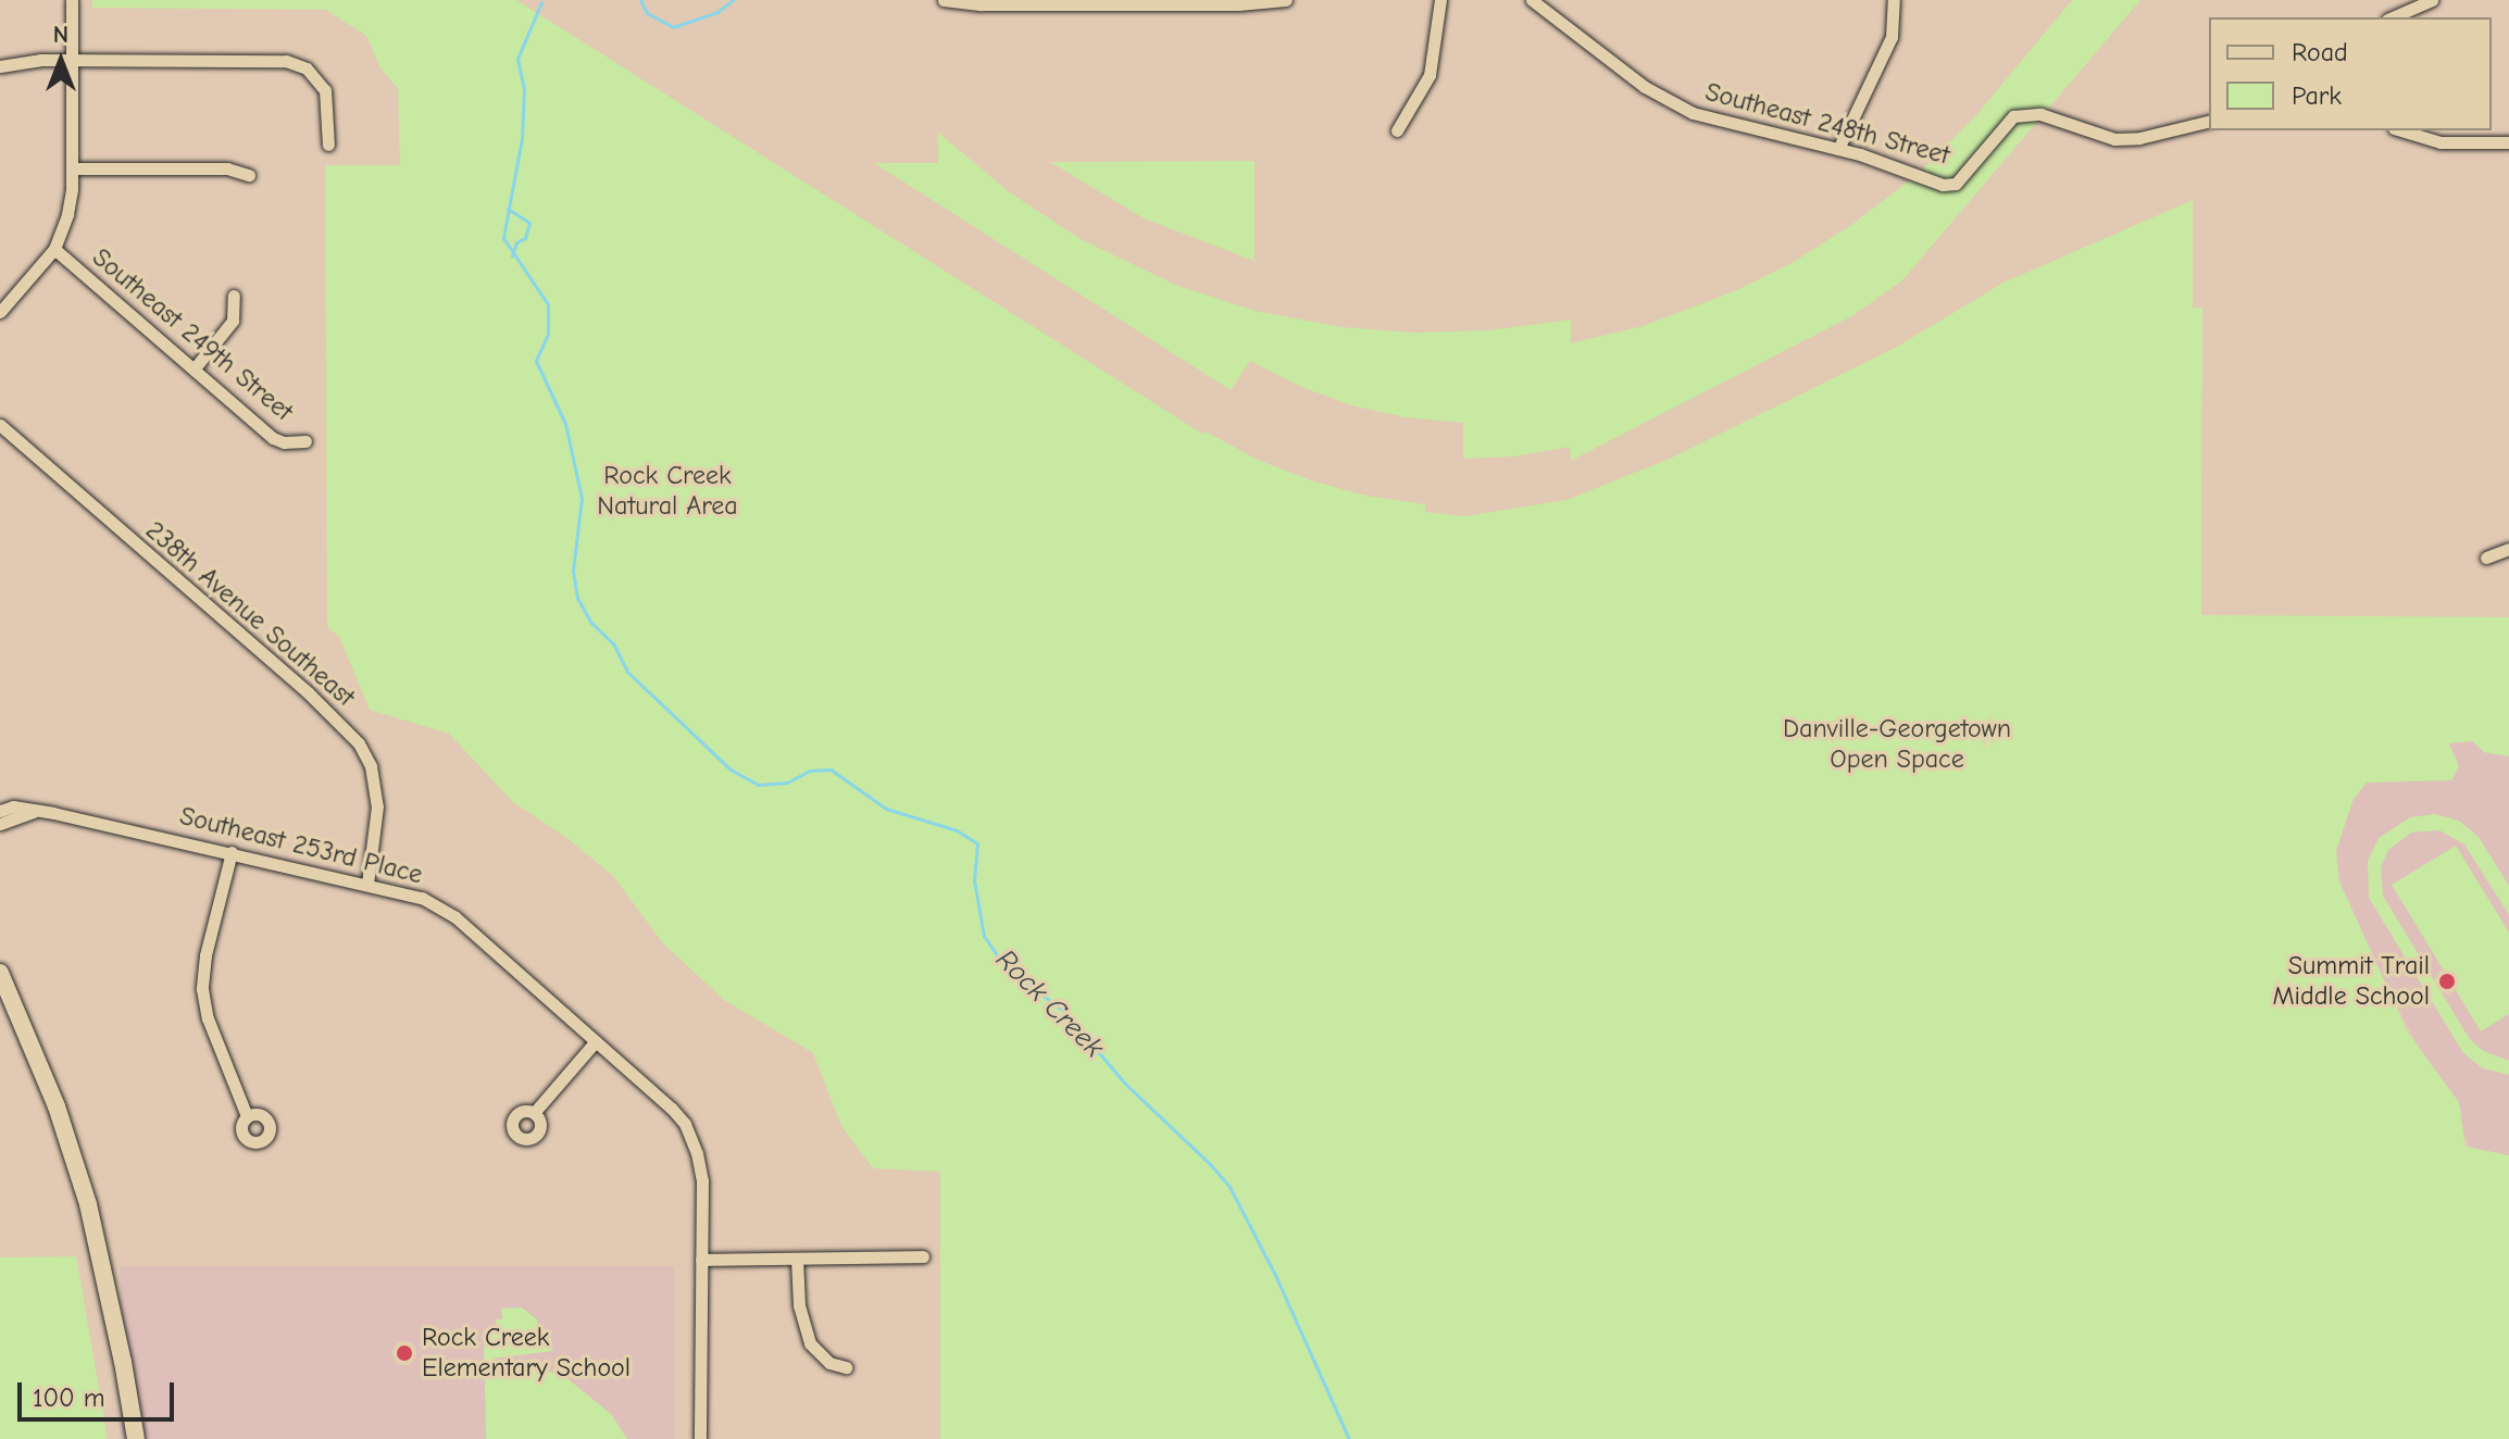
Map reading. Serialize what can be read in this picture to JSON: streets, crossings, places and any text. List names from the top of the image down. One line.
{"streets":{"street":["Southeast 248th Street","Southeast 249th Street","238th Avenue Southeast","Southeast 253rd Place"]},"crossings":[["238th Avenue Southeast","Southeast 253rd Place"]],"water":["Rock Creek"],"parks":["Rock Creek Natural Area","Danville-Georgetown Open Space"],"places":["Summit Trail Middle School","Rock Creek Elementary School"],"legend":["Road","Park"],"scale_bar":"100 m","north":"top"}
